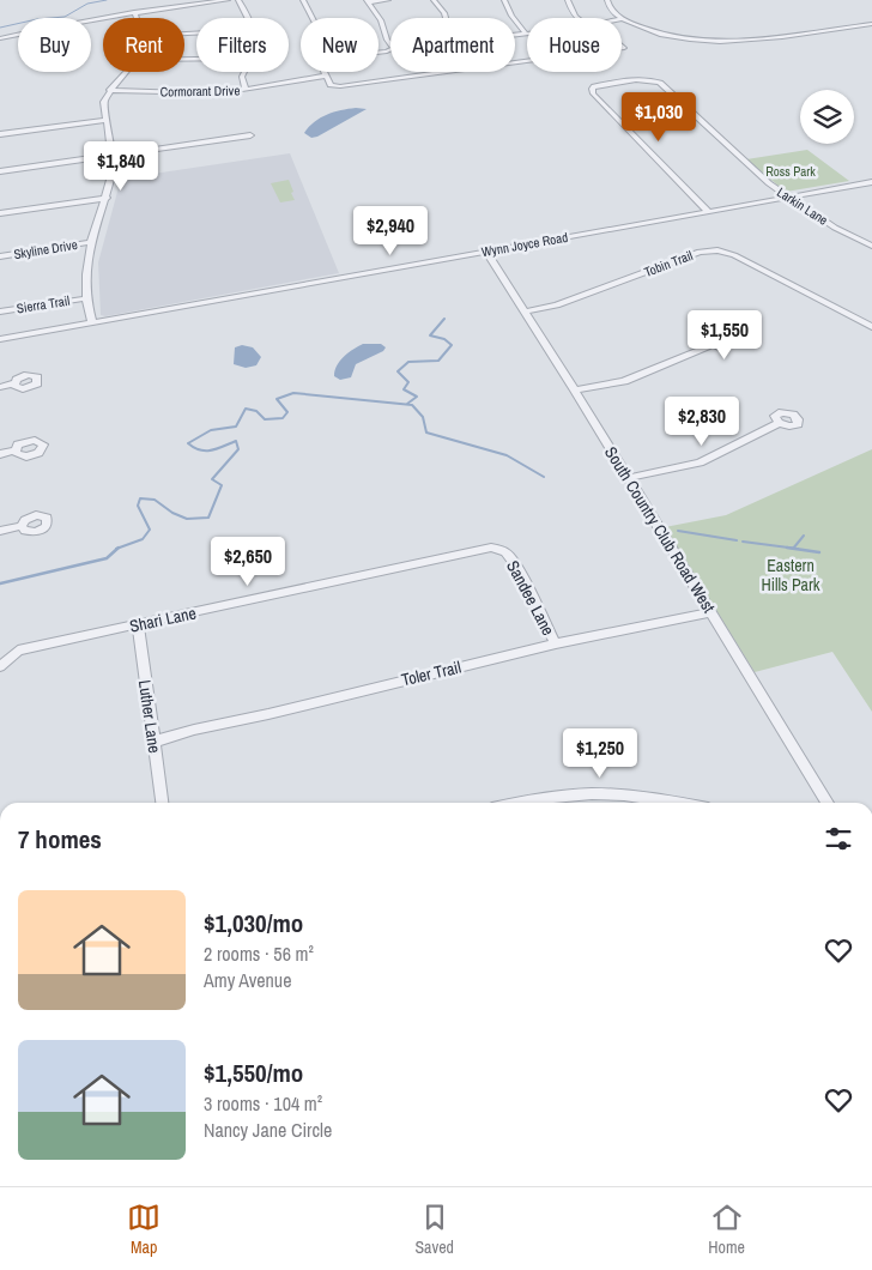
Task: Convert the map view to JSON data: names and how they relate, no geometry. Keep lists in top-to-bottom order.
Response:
{
  "streets": {
    "street": [
      "Cormorant Drive",
      "Larkin Lane",
      "Wynn Joyce Road",
      "Skyline Drive",
      "Tobin Trail",
      "Sierra Trail",
      "South Country Club Road West",
      "Sandee Lane",
      "Shari Lane",
      "Toler Trail",
      "Luther Lane"
    ]
  },
  "crossings": [
    ["Larkin Lane", "Wynn Joyce Road"],
    ["Wynn Joyce Road", "South Country Club Road West"],
    ["Tobin Trail", "South Country Club Road West"],
    ["South Country Club Road West", "Toler Trail"],
    ["Sandee Lane", "Shari Lane"],
    ["Sandee Lane", "Toler Trail"],
    ["Shari Lane", "Luther Lane"],
    ["Toler Trail", "Luther Lane"]
  ],
  "parks": ["Ross Park", "Eastern Hills Park"],
  "page": {
    "chip": [
      "Buy",
      "Rent",
      "Filters",
      "New",
      "Apartment",
      "House"
    ],
    "price": [
      "$1,030",
      "$1,840",
      "$2,940",
      "$1,550",
      "$2,830",
      "$2,650",
      "$1,250"
    ],
    "heading": "7 homes",
    "list": [
      {
        "name": "$1,030/mo",
        "note": "2 rooms · 56 m² · Amy Avenue"
      },
      {
        "name": "$1,550/mo",
        "note": "3 rooms · 104 m² · Nancy Jane Circle"
      }
    ],
    "tabs": ["Map", "Saved", "Home"]
  }
}
